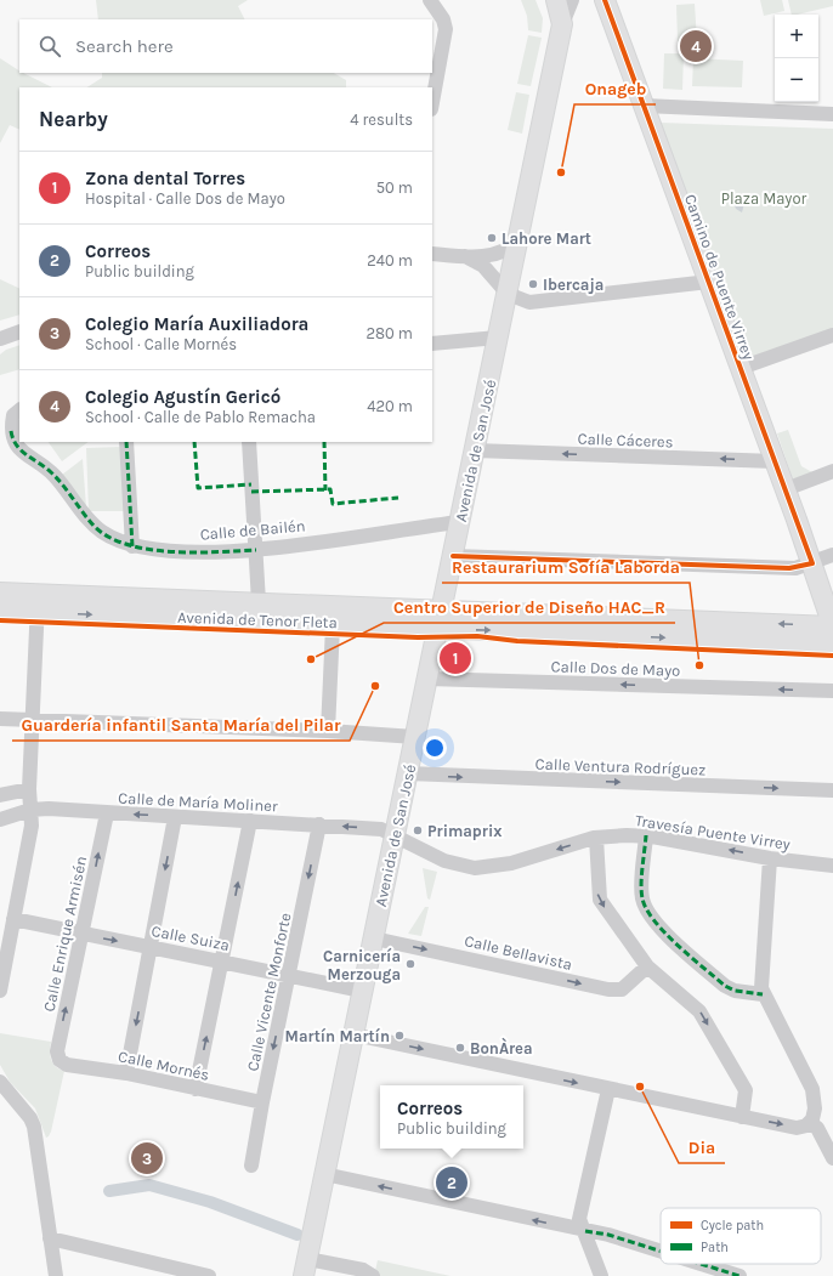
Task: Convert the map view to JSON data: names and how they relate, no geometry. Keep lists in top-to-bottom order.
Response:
{
  "streets": {
    "main road": ["Camino de Puente Virrey", "Avenida de San José", "Avenida de Tenor Fleta"],
    "street": [
      "Calle Cáceres",
      "Calle de Bailén",
      "Calle Dos de Mayo",
      "Calle Ventura Rodríguez",
      "Calle de María Moliner",
      "Travesía Puente Virrey",
      "Calle Enrique Armisén",
      "Calle Suiza",
      "Calle Bellavista",
      "Calle Vicente Monforte",
      "Calle Mornés"
    ]
  },
  "crossings": [
    ["Camino de Puente Virrey", "Calle Cáceres"],
    ["Camino de Puente Virrey", "Avenida de Tenor Fleta"],
    ["Calle Cáceres", "Avenida de San José"],
    ["Avenida de San José", "Calle de Bailén"],
    ["Avenida de San José", "Avenida de Tenor Fleta"],
    ["Avenida de San José", "Calle Dos de Mayo"],
    ["Avenida de San José", "Calle Ventura Rodríguez"],
    ["Avenida de San José", "Calle de María Moliner"],
    ["Avenida de San José", "Travesía Puente Virrey"],
    ["Avenida de San José", "Calle Suiza"],
    ["Avenida de San José", "Calle Bellavista"],
    ["Calle de María Moliner", "Travesía Puente Virrey"],
    ["Calle de María Moliner", "Calle Enrique Armisén"],
    ["Calle de María Moliner", "Calle Vicente Monforte"],
    ["Calle Enrique Armisén", "Calle Suiza"],
    ["Calle Enrique Armisén", "Calle Mornés"],
    ["Calle Suiza", "Calle Vicente Monforte"],
    ["Calle Vicente Monforte", "Calle Mornés"]
  ],
  "one_way": ["Calle Ventura Rodríguez", "Travesía Puente Virrey"],
  "parks": ["Plaza Mayor"],
  "places": [
    "Onageb",
    "Lahore Mart",
    "Ibercaja",
    "Centro Superior de Diseño HAC_R",
    "Restaurarium Sofía Laborda",
    "Guardería infantil Santa María del Pilar",
    "Primaprix",
    "Carnicería Merzouga",
    "Martín Martín",
    "BonÀrea",
    "Dia"
  ],
  "legend": ["Cycle path", "Path"],
  "page": {
    "map_buttons": ["+", "−"],
    "search": "Search here",
    "pins": [
      "4",
      "1",
      "3",
      "2"
    ],
    "heading": ["Nearby", "4 results"],
    "list": [
      {
        "mark": "1",
        "name": "Zona dental Torres",
        "note": "Hospital · Calle Dos de Mayo",
        "value": "50 m"
      },
      {
        "mark": "2",
        "name": "Correos",
        "note": "Public building",
        "value": "240 m"
      },
      {
        "mark": "3",
        "name": "Colegio María Auxiliadora",
        "note": "School · Calle Mornés",
        "value": "280 m"
      },
      {
        "mark": "4",
        "name": "Colegio Agustín Gericó",
        "note": "School · Calle de Pablo Remacha",
        "value": "420 m"
      }
    ],
    "popup": ["Correos", "Public building"]
  }
}
